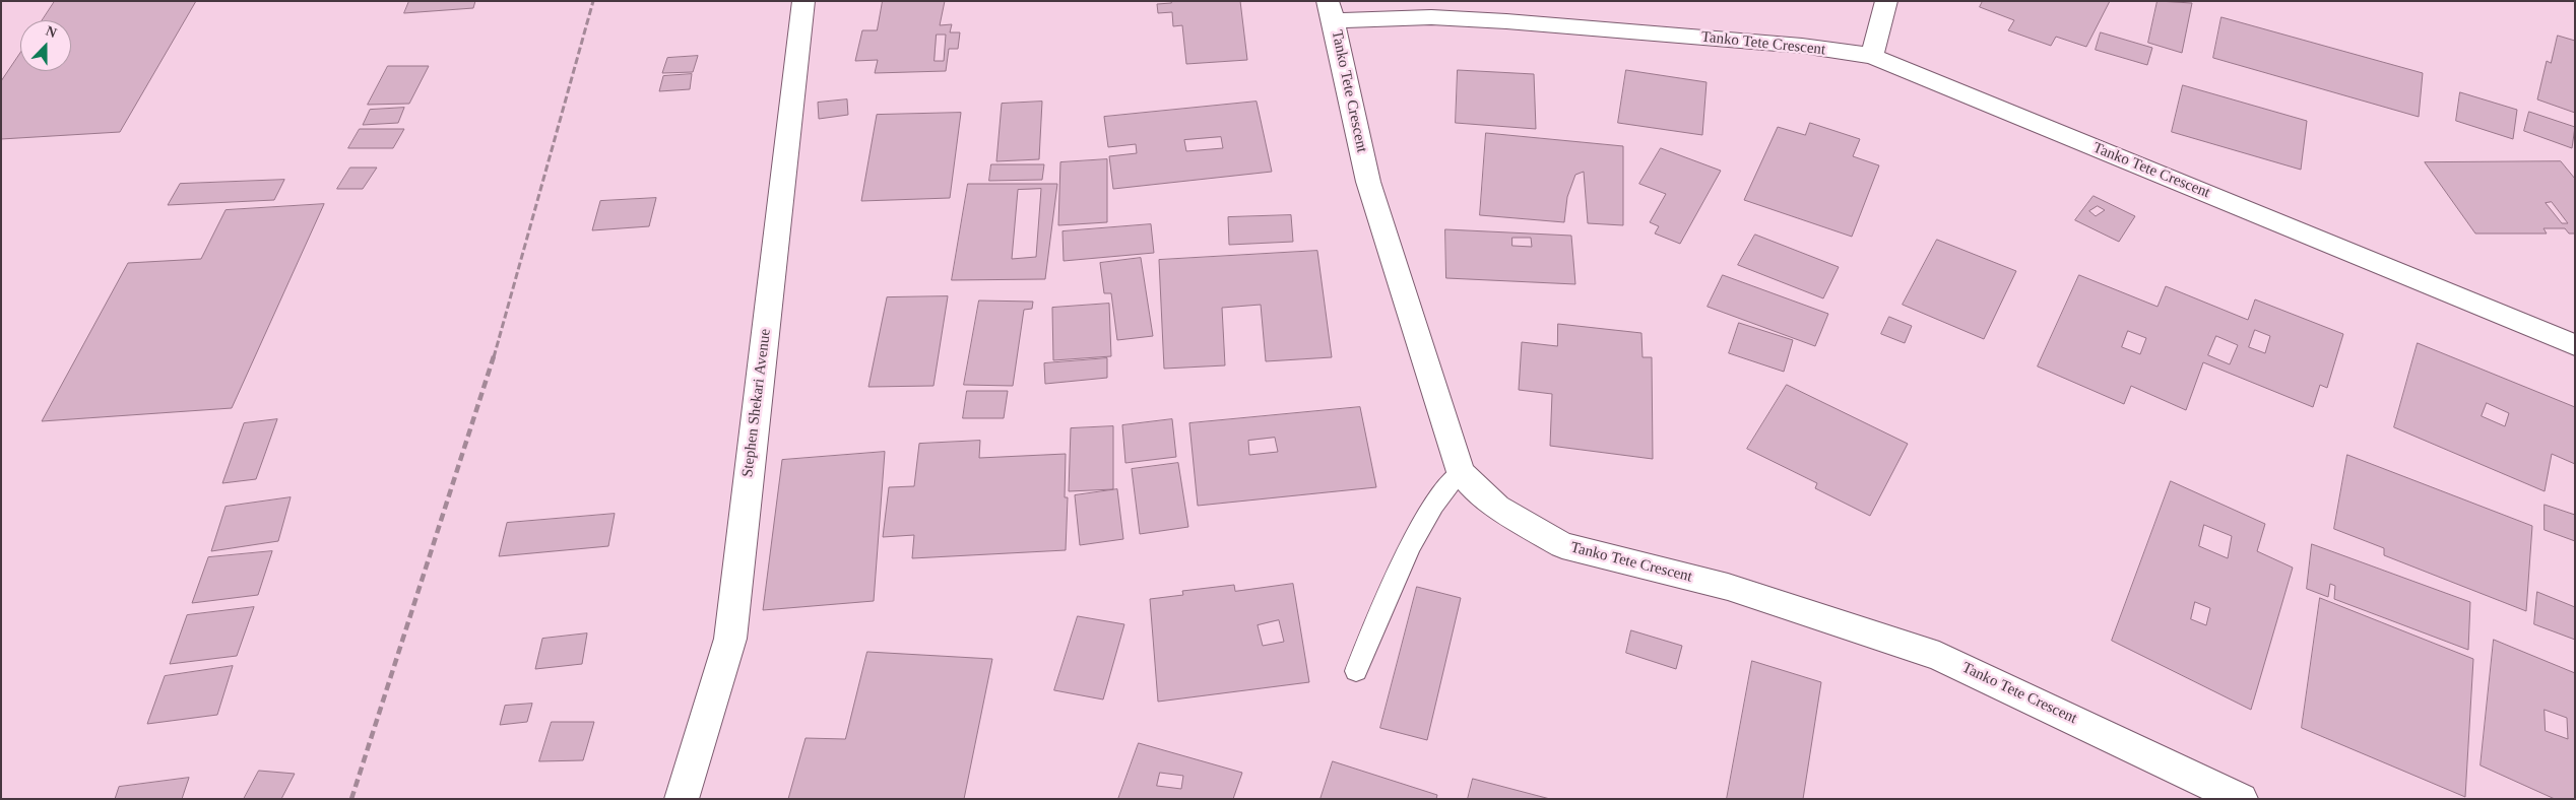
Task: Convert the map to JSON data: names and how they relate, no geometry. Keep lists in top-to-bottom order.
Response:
{
  "streets": {
    "street": ["Tanko Tete Crescent", "Stephen Shekari Avenue"]
  },
  "north": "top"
}
